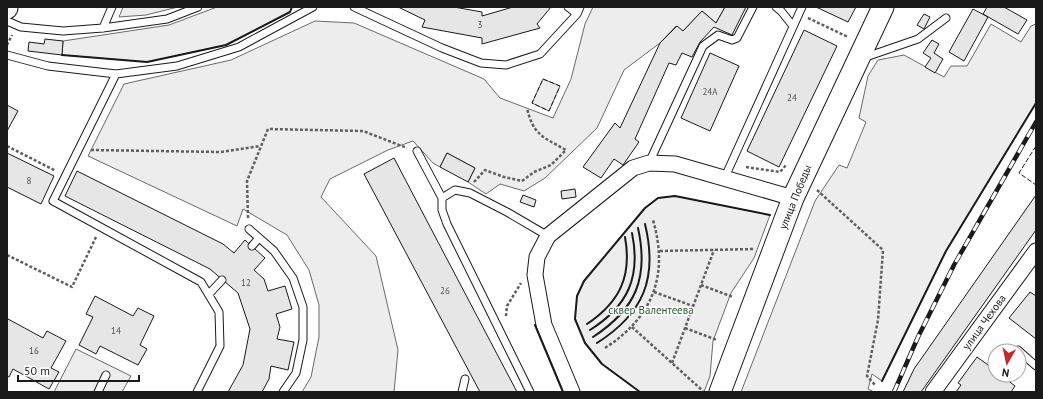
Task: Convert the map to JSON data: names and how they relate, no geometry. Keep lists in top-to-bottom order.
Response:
{
  "streets": {
    "main road": ["улица Победы"],
    "street": ["улица Чехова"]
  },
  "parks": ["сквер Валентеева"],
  "house_numbers": [
    "3",
    "24А",
    "24",
    "8",
    "12",
    "26",
    "14",
    "16"
  ],
  "scale_bar": "50 m",
  "north": "bottom"
}
